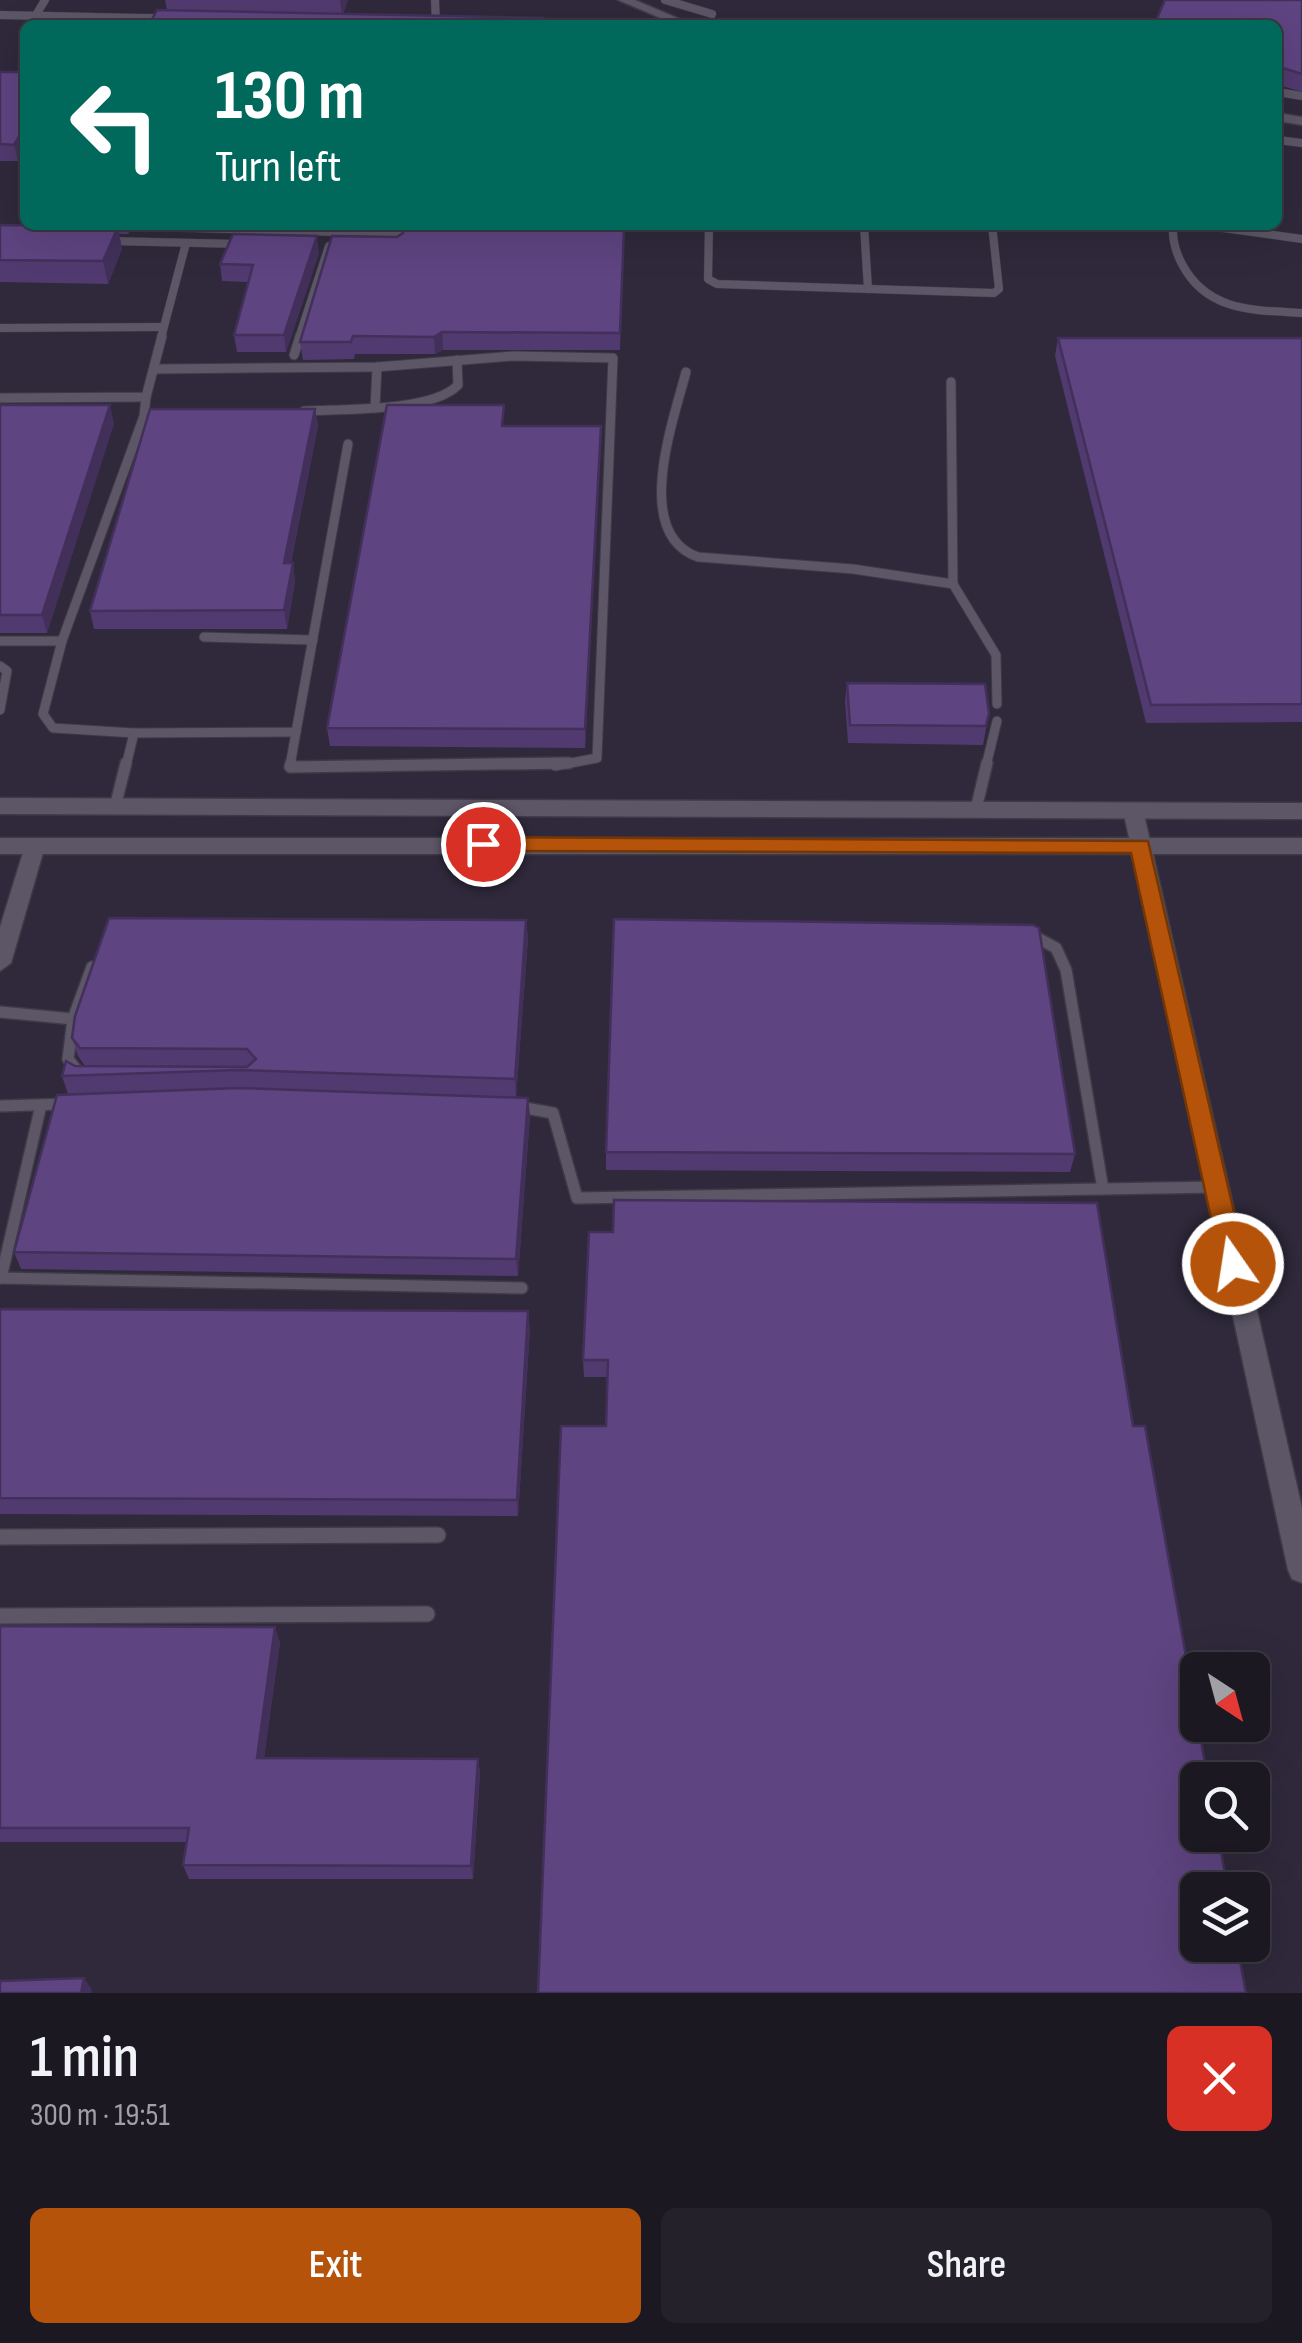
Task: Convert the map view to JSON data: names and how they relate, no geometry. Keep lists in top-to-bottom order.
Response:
{
  "north": "bottom right",
  "page": {
    "turn": ["130 m", "Turn left"],
    "heading": ["1 min", "300 m · 19:51"],
    "buttons": ["Exit", "Share"]
  }
}
